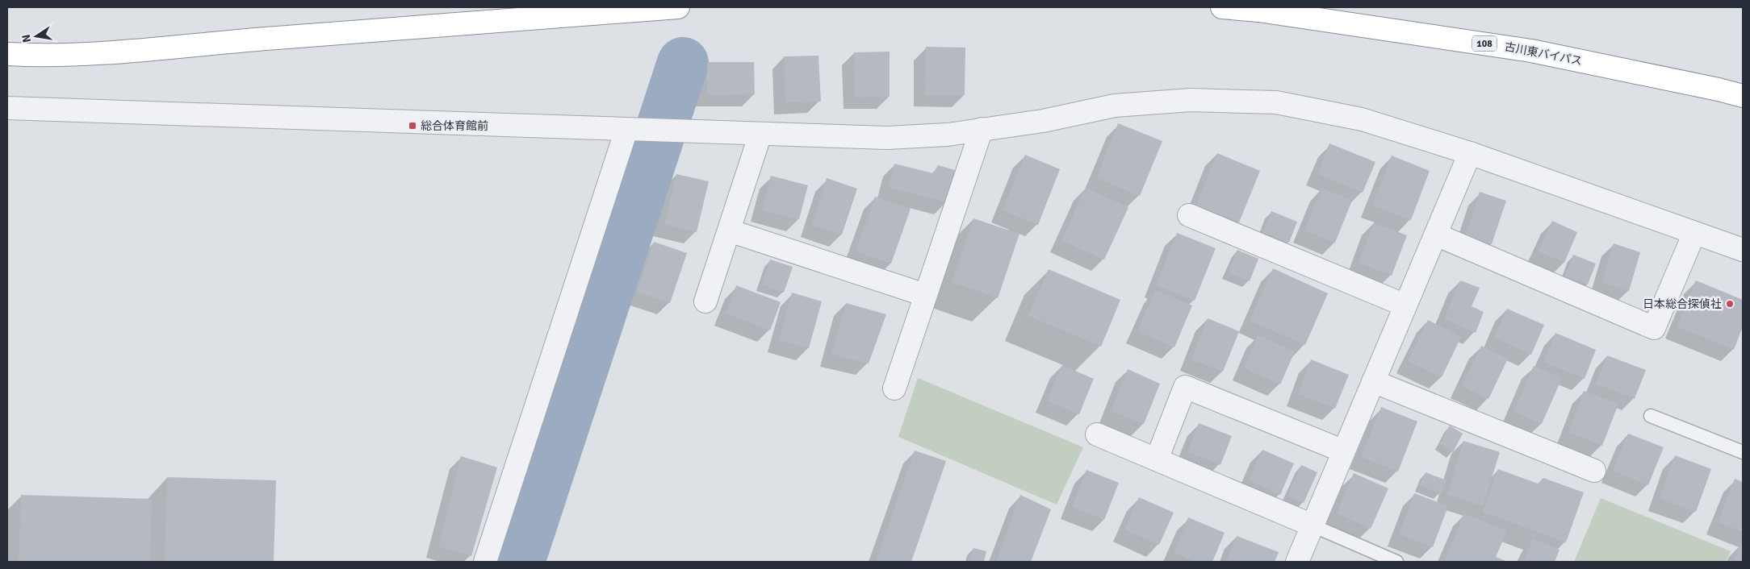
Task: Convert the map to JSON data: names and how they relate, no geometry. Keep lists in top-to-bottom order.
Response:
{
  "streets": {
    "highway": ["108", "古川東バイパス"]
  },
  "places": {
    "transit": ["総合体育館前"],
    "other": ["日本総合探偵社"]
  },
  "north": "left"
}
